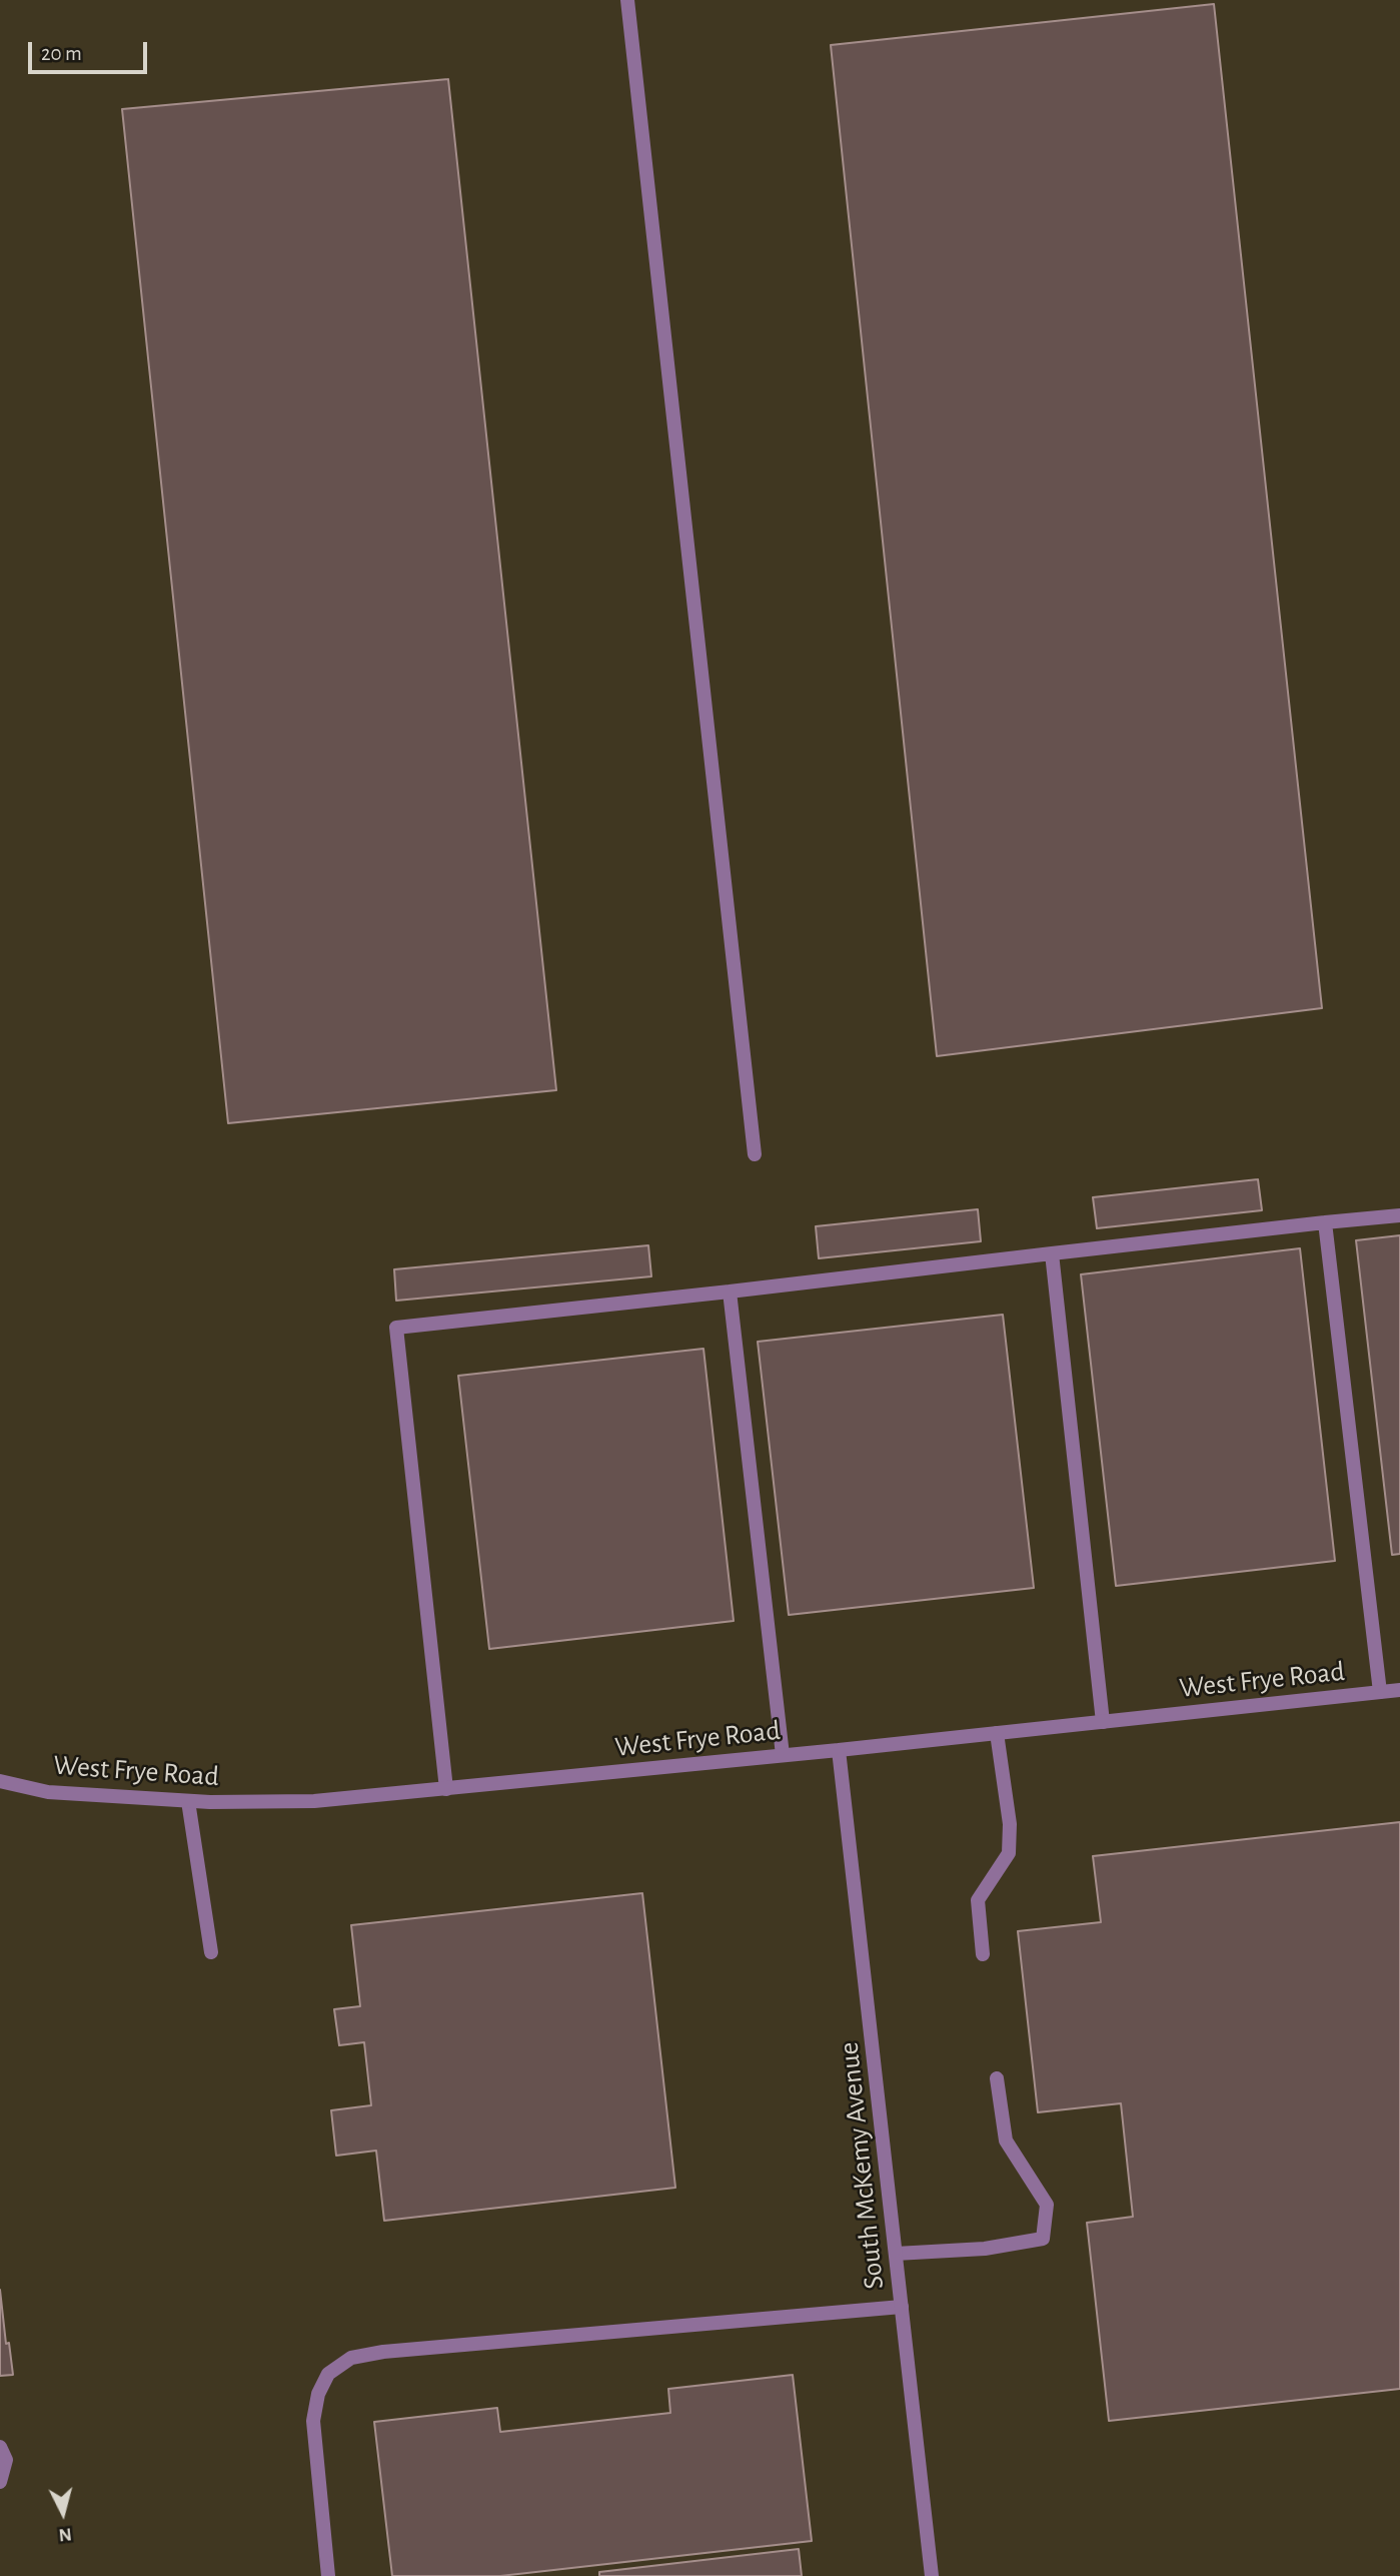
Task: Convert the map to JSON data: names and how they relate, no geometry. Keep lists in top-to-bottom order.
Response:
{
  "streets": {
    "street": ["West Frye Road", "South McKemy Avenue"]
  },
  "crossings": [
    ["West Frye Road", "South McKemy Avenue"]
  ],
  "scale_bar": "20 m",
  "north": "bottom"
}
